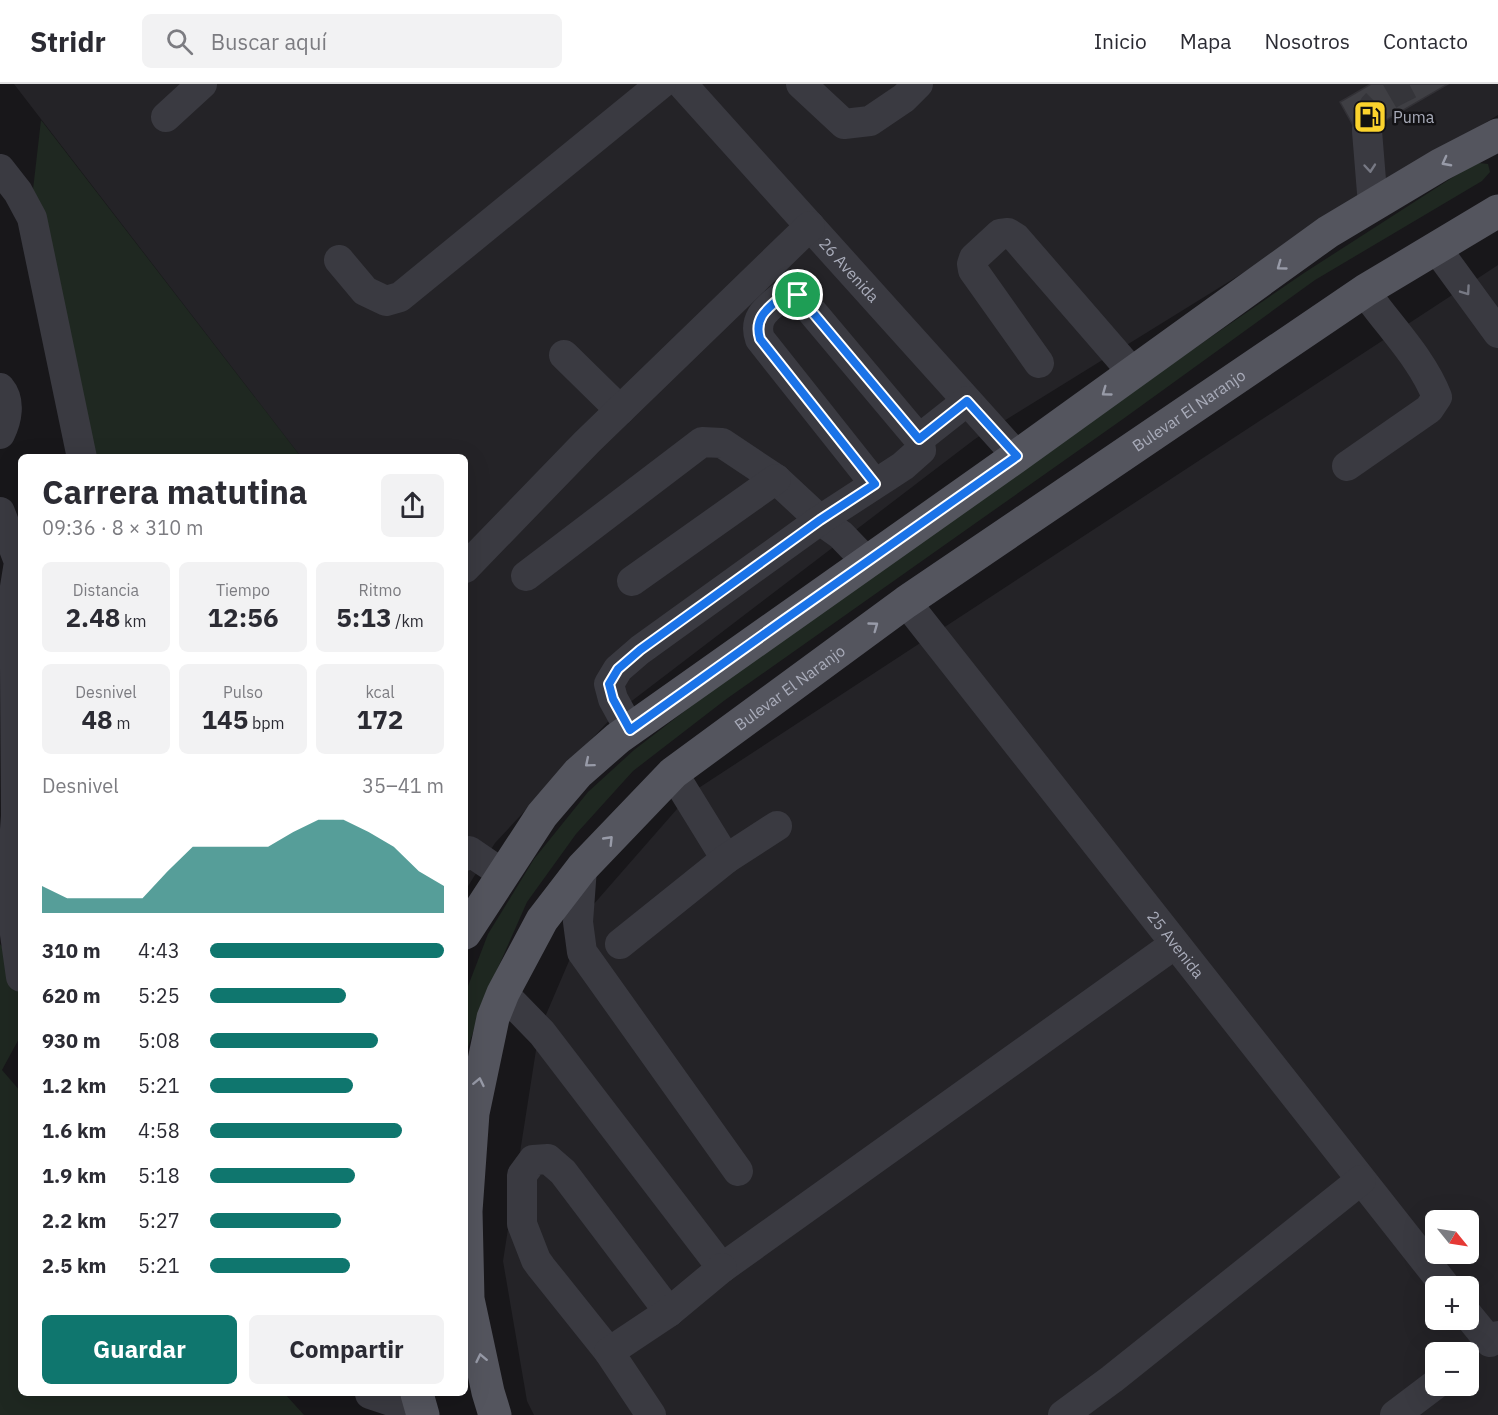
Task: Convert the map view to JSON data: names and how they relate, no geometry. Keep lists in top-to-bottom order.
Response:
{
  "streets": {
    "main road": ["Bulevar El Naranjo"],
    "street": ["26 Avenida", "25 Avenida"]
  },
  "crossings": [
    ["Bulevar El Naranjo", "25 Avenida"]
  ],
  "places": {
    "fuel station": ["Puma"]
  },
  "north": "bottom right",
  "page": {
    "header": "Stridr",
    "search": "Buscar aquí",
    "nav": [
      "Inicio",
      "Mapa",
      "Nosotros",
      "Contacto"
    ],
    "heading": ["Carrera matutina", "09:36 · 8 × 310 m"],
    "stats": [
      ["Distancia", "2.48 km"],
      ["Tiempo", "12:56"],
      ["Ritmo", "5:13 /km"],
      ["Desnivel", "48 m"],
      ["Pulso", "145 bpm"],
      ["kcal", "172"]
    ],
    "chart": ["Desnivel", "35–41 m"],
    "list": [
      {
        "name": "310 m",
        "note": "4:43"
      },
      {
        "name": "620 m",
        "note": "5:25"
      },
      {
        "name": "930 m",
        "note": "5:08"
      },
      {
        "name": "1.2 km",
        "note": "5:21"
      },
      {
        "name": "1.6 km",
        "note": "4:58"
      },
      {
        "name": "1.9 km",
        "note": "5:18"
      },
      {
        "name": "2.2 km",
        "note": "5:27"
      },
      {
        "name": "2.5 km",
        "note": "5:21"
      }
    ],
    "map_buttons": ["+", "−"],
    "buttons": ["Guardar", "Compartir"]
  }
}
